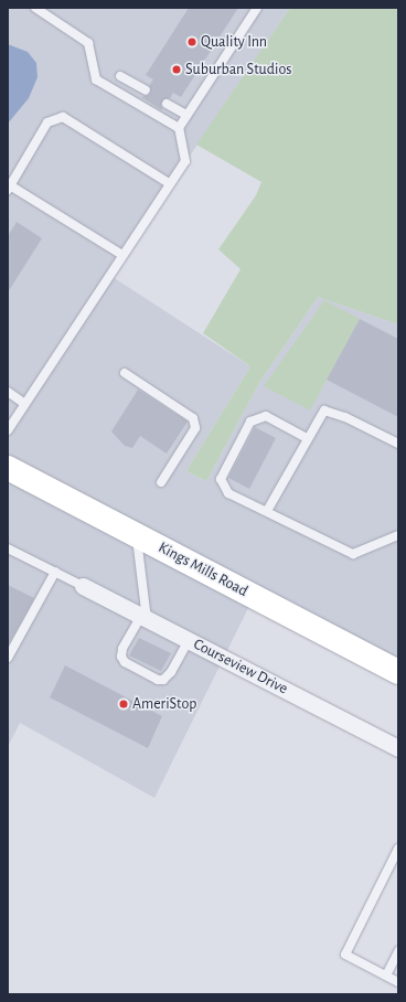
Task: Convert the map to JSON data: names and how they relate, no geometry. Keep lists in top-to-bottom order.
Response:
{
  "streets": {
    "main road": ["Kings Mills Road"],
    "street": ["Courseview Drive"]
  },
  "places": ["Quality Inn", "Suburban Studios", "AmeriStop"]
}
